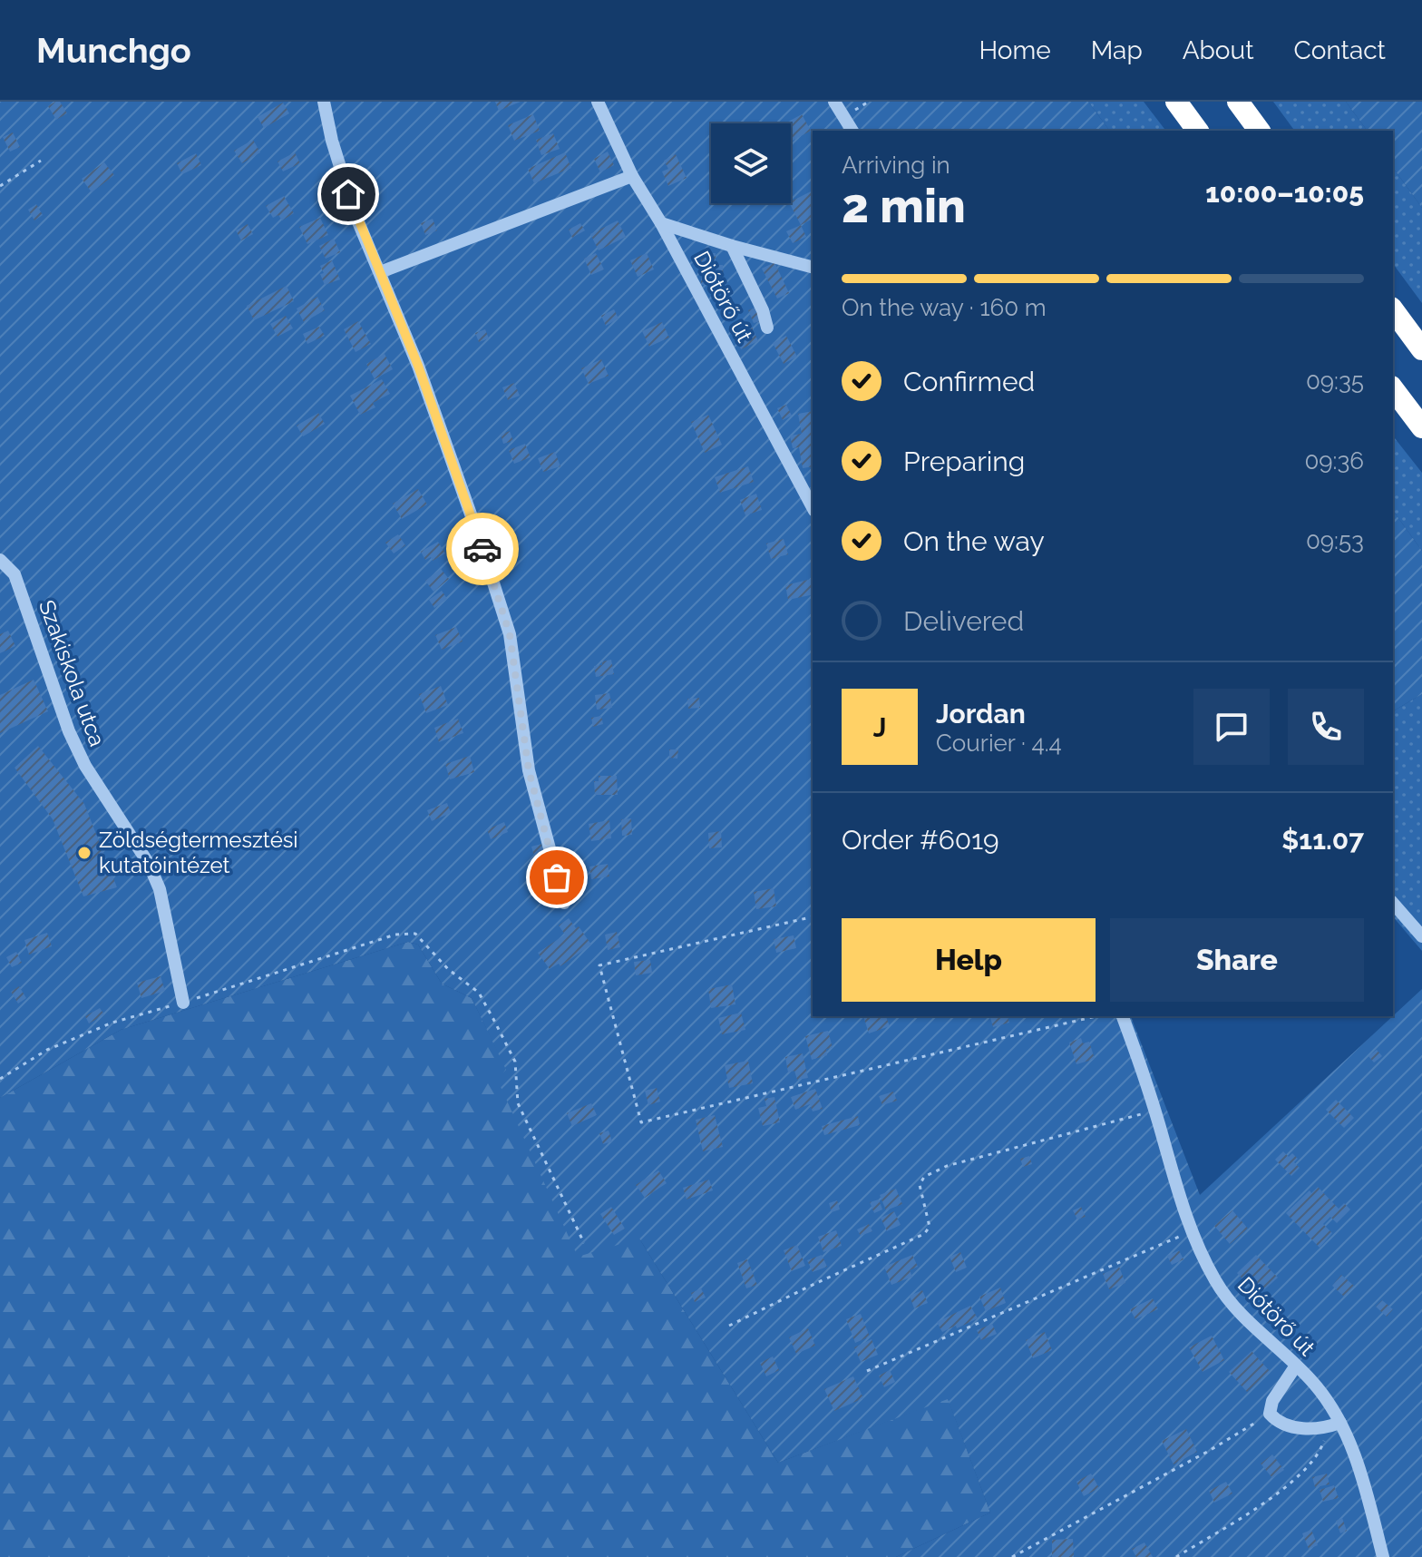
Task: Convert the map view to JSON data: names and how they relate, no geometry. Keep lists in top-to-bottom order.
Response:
{
  "streets": {
    "street": ["Diótörő út", "Szakiskola utca"]
  },
  "places": ["Zöldségtermesztési kutatóintézet"],
  "page": {
    "header": "Munchgo",
    "nav": [
      "Home",
      "Map",
      "About",
      "Contact"
    ],
    "heading": ["2 min", "Arriving in", "10:00–10:05"],
    "panel": [
      "Jordan",
      "Courier · 4.4",
      "Order #6019",
      "$11.07"
    ],
    "bar": "On the way · 160 m",
    "list": [
      ["Confirmed", "09:35"],
      ["Preparing", "09:36"],
      ["On the way", "09:53"],
      "Delivered"
    ],
    "round": "J",
    "buttons": ["Help", "Share"]
  }
}
